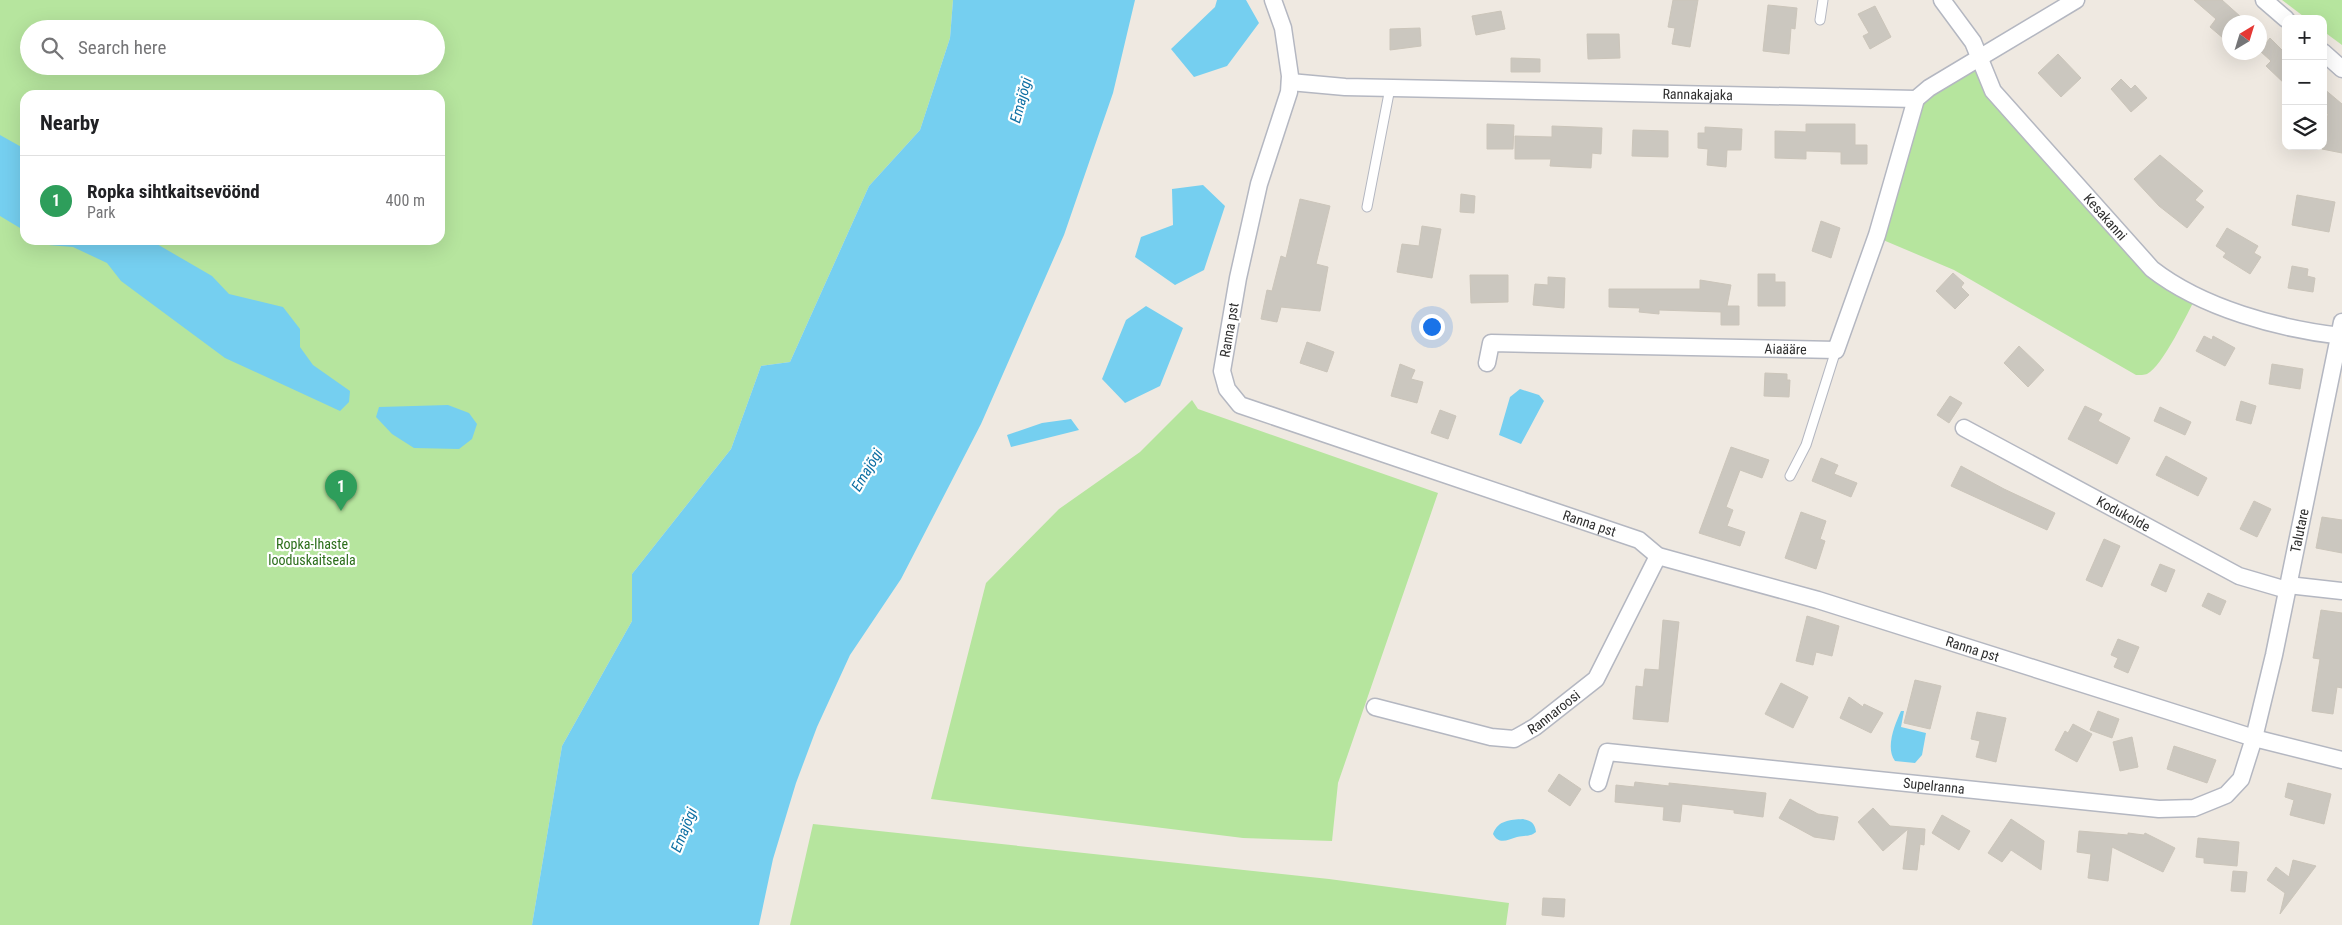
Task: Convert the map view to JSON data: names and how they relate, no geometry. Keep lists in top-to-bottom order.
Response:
{
  "streets": {
    "street": [
      "Rannakajaka",
      "Kesakanni",
      "Ranna pst",
      "Aiaääre",
      "Kodukolde",
      "Talutare",
      "Rannaroosi",
      "Supelranna"
    ]
  },
  "crossings": [
    ["Rannakajaka", "Ranna pst"],
    ["Kesakanni", "Talutare"],
    ["Ranna pst", "Talutare"],
    ["Ranna pst", "Rannaroosi"],
    ["Ranna pst", "Supelranna"],
    ["Kodukolde", "Talutare"],
    ["Talutare", "Supelranna"]
  ],
  "water": ["Emajõgi"],
  "parks": ["Ropka-Ihaste looduskaitseala"],
  "north": "top right",
  "page": {
    "map_buttons": ["+", "−"],
    "search": "Search here",
    "heading": "Nearby",
    "list": [
      {
        "mark": "1",
        "name": "Ropka sihtkaitsevöönd",
        "note": "Park",
        "value": "400 m"
      }
    ],
    "pins": "1"
  }
}
